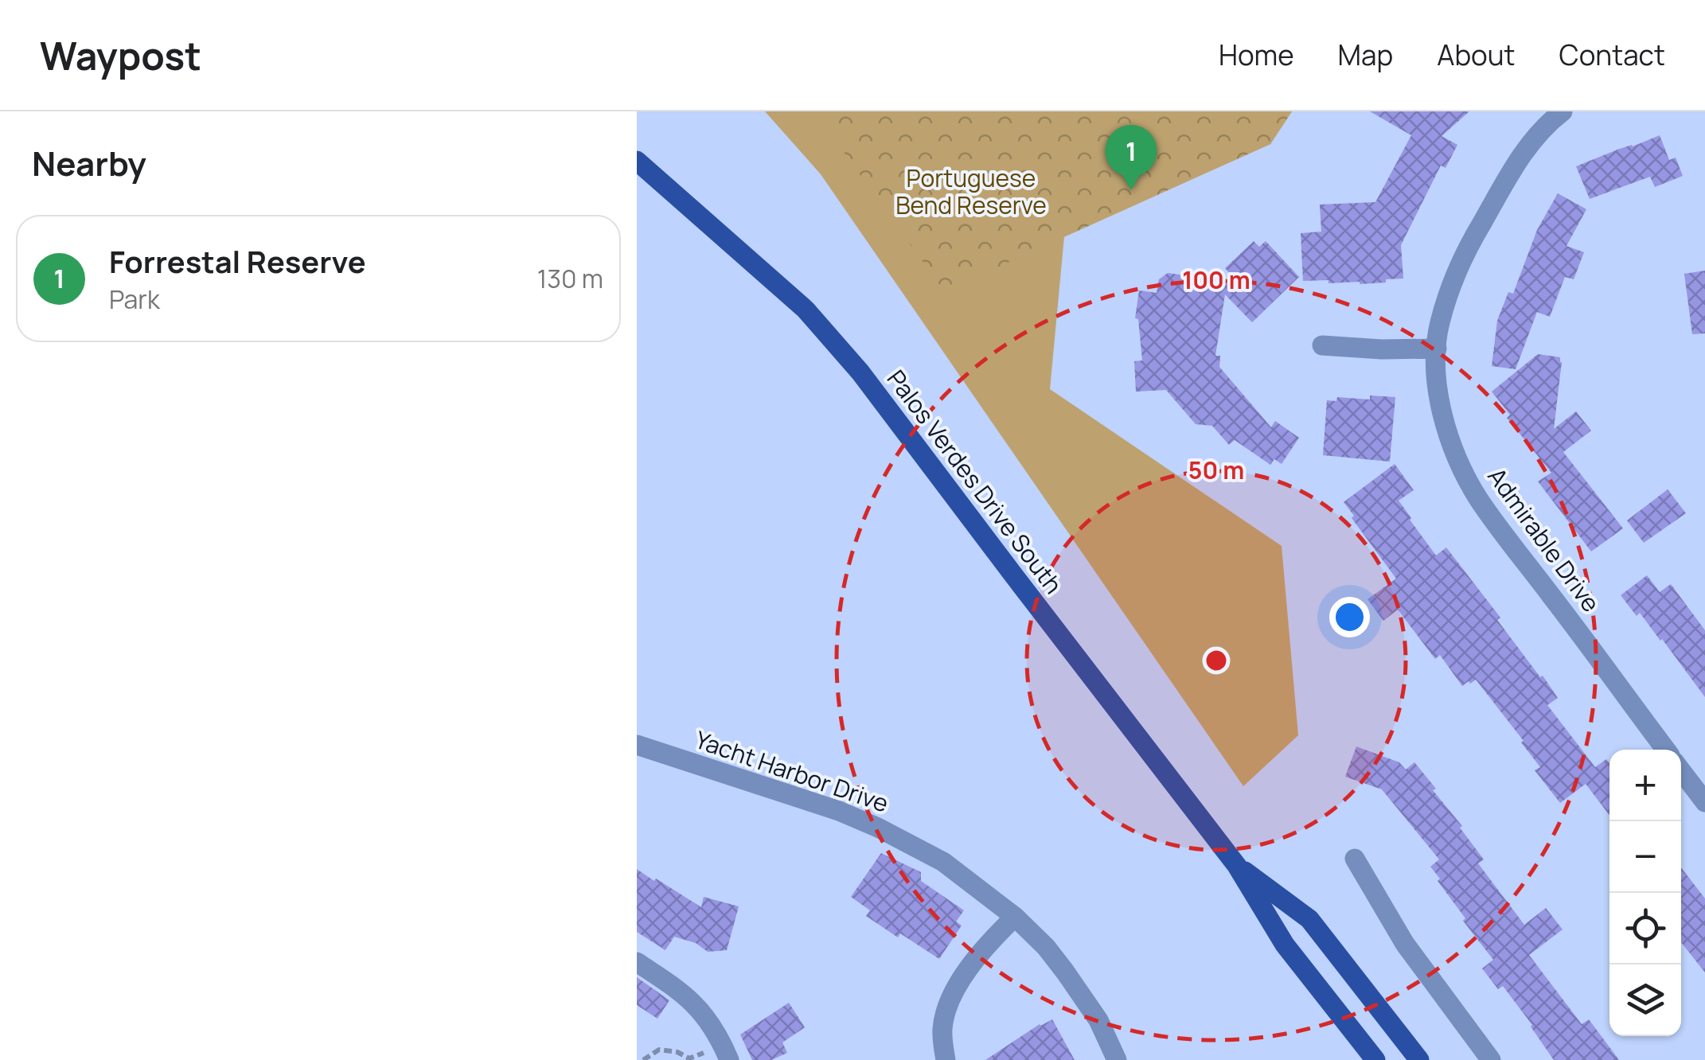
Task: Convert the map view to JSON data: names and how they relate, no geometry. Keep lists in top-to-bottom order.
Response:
{
  "streets": {
    "main road": ["Palos Verdes Drive South"],
    "street": ["Admirable Drive", "Yacht Harbor Drive"]
  },
  "parks": ["Portuguese Bend Reserve"],
  "page": {
    "header": "Waypost",
    "nav": [
      "Home",
      "Map",
      "About",
      "Contact"
    ],
    "heading": "Nearby",
    "pins": "1",
    "list": [
      {
        "mark": "1",
        "name": "Forrestal Reserve",
        "note": "Park",
        "value": "130 m"
      }
    ],
    "map_buttons": ["+", "−"]
  },
  "rings": ["100 m", "50 m"]
}
